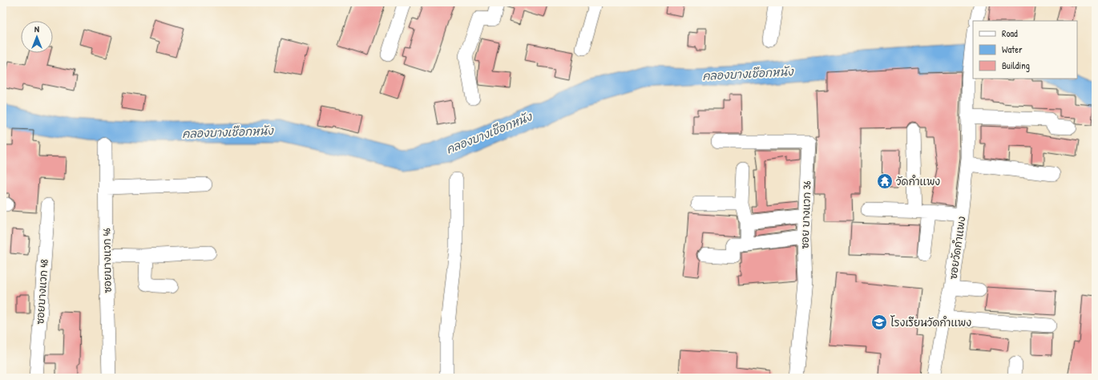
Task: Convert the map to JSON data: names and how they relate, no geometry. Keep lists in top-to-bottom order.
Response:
{
  "streets": {
    "street": [
      "ซอย บางแวก 36",
      "ซอยวัดกำแพง",
      "ซอยบางแวก 46",
      "ซอยบางแวก 48"
    ]
  },
  "water": ["คลองบางเชือกหนัง"],
  "places": {
    "temple": ["วัดกำแพง"],
    "school or university": ["โรงเรียนวัดกำแพง"]
  },
  "legend": ["Road", "Water", "Building"],
  "north": "top"
}
